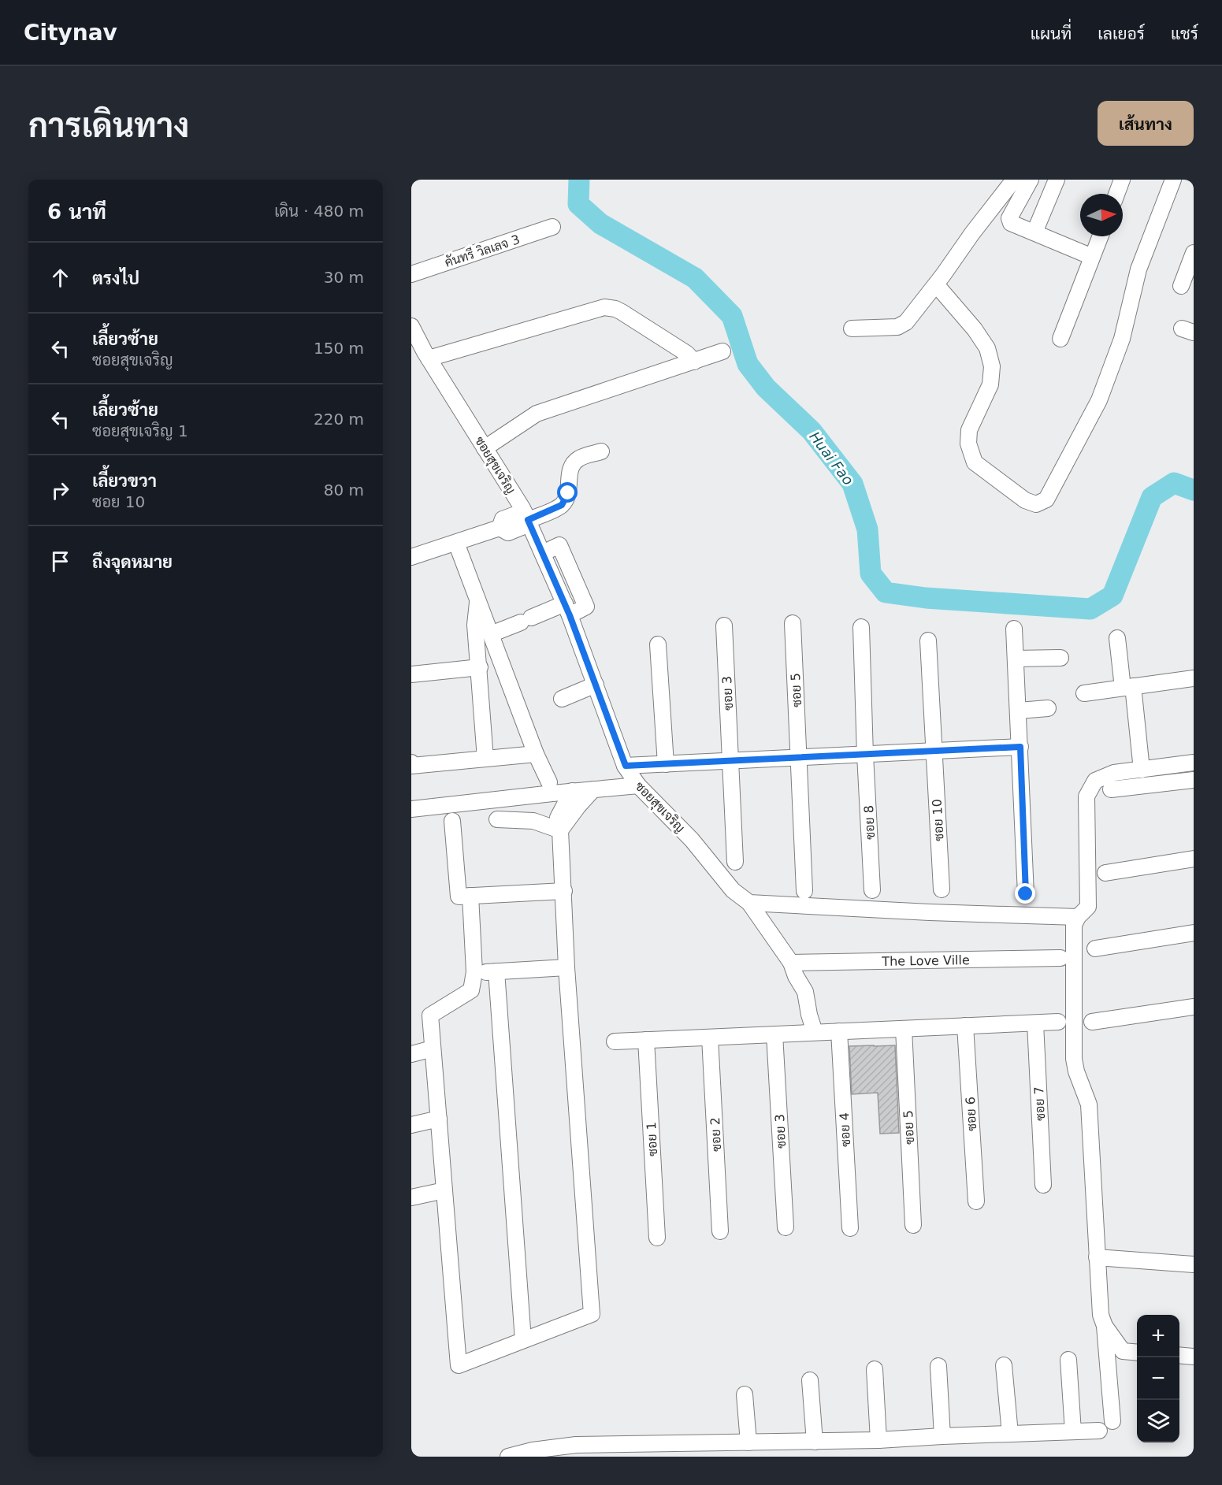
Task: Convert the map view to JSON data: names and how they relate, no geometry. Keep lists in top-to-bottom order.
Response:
{
  "streets": {
    "street": [
      "คันทรี วิลเลจ 3",
      "ซอยสุขเจริญ",
      "ซอย 5",
      "ซอย 3",
      "ซอย 10",
      "ซอย 8",
      "The Love Ville",
      "ซอย 7",
      "ซอย 6",
      "ซอย 4",
      "ซอย 2",
      "ซอย 1"
    ]
  },
  "crossings": [
    ["ซอยสุขเจริญ", "The Love Ville"]
  ],
  "water": ["Huai Fao"],
  "north": "right",
  "page": {
    "header": "Citynav",
    "nav": ["แผนที่", "เลเยอร์", "แชร์"],
    "buttons": "เส้นทาง",
    "title": "การเดินทาง",
    "heading": ["6 นาที", "เดิน · 480 m"],
    "list": [
      ["ตรงไป", "30 m"],
      ["เลี้ยวซ้าย", "ซอยสุขเจริญ", "150 m"],
      ["เลี้ยวซ้าย", "ซอยสุขเจริญ 1", "220 m"],
      ["เลี้ยวขวา", "ซอย 10", "80 m"],
      "ถึงจุดหมาย"
    ],
    "map_buttons": ["+", "−"]
  }
}
